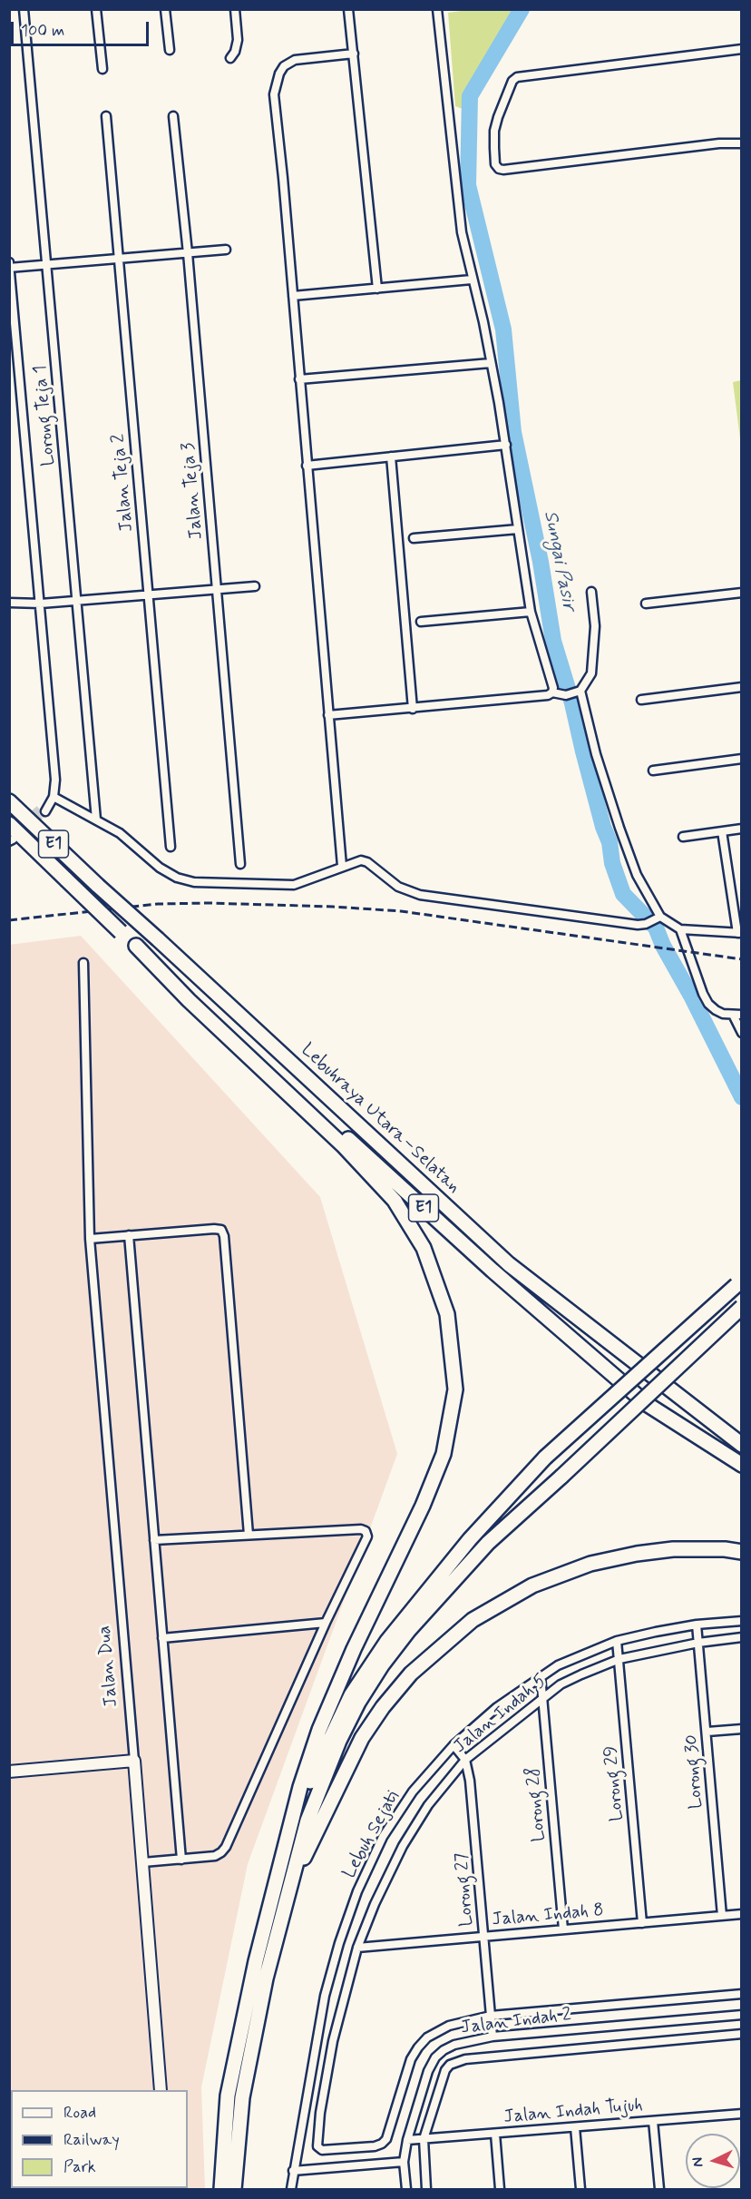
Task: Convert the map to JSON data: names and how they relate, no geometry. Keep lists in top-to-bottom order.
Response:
{
  "streets": {
    "highway": ["E1", "Lebuhraya Utara–Selatan"],
    "main road": ["Jalan Dua"],
    "street": [
      "Lorong Teja 1",
      "Jalan Teja 2",
      "Jalan Teja 3",
      "Jalan Indah 5",
      "Lorong 30",
      "Lorong 29",
      "Lorong 28",
      "Lebuh Sejati",
      "Lorong 27",
      "Jalan Indah 8",
      "Jalan Indah 2",
      "Jalan Indah Tujuh"
    ]
  },
  "crossings": [
    ["Jalan Indah 5", "Lorong 30"],
    ["Jalan Indah 5", "Lorong 29"],
    ["Jalan Indah 5", "Lorong 28"],
    ["Jalan Indah 5", "Lorong 27"],
    ["Jalan Indah 5", "Jalan Indah 8"],
    ["Lorong 30", "Lebuh Sejati"],
    ["Lorong 30", "Jalan Indah 8"],
    ["Lorong 29", "Lebuh Sejati"],
    ["Lorong 29", "Jalan Indah 8"],
    ["Lorong 28", "Lebuh Sejati"],
    ["Lorong 28", "Jalan Indah 8"],
    ["Lorong 27", "Jalan Indah 8"],
    ["Lorong 27", "Jalan Indah 2"],
    ["Jalan Indah 2", "Jalan Indah Tujuh"]
  ],
  "water": ["Sungai Pasir"],
  "legend": ["Road", "Railway", "Park"],
  "scale_bar": "100 m",
  "north": "left"
}
